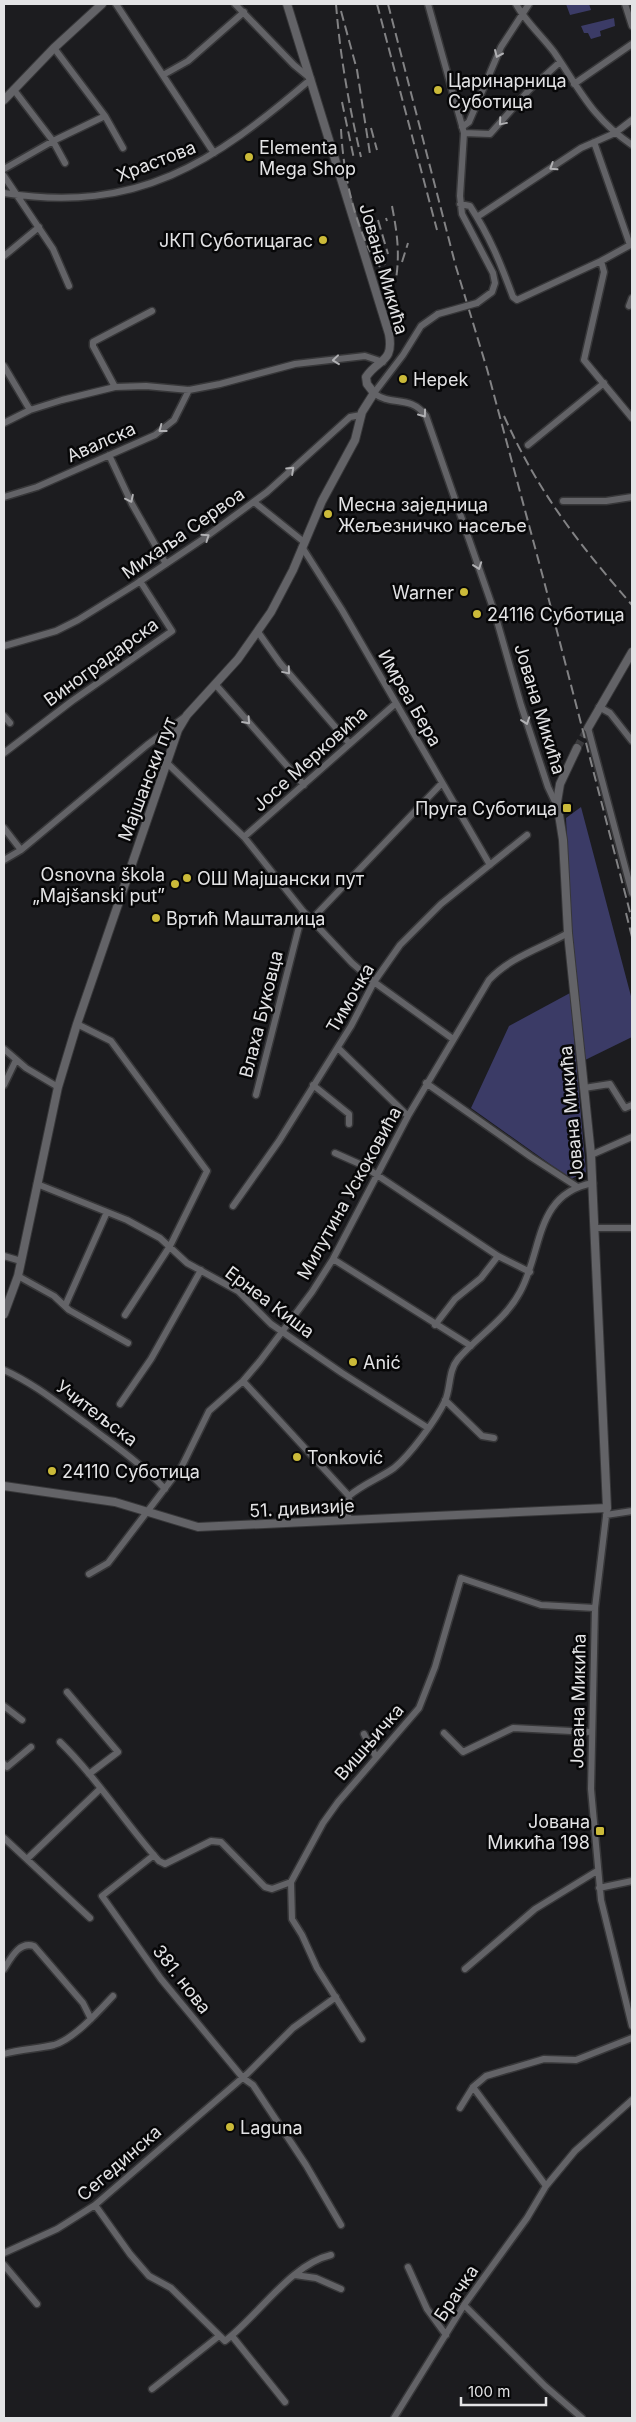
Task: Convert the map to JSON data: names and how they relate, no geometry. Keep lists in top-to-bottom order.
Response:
{
  "streets": {
    "street": [
      "Храстова",
      "Јована Микића",
      "Авалска",
      "Михаља Сервоа",
      "Виноградарска",
      "Имреа Бера",
      "Јосе Мерковића",
      "Мајшански пут",
      "Тимочка",
      "Влаха Буковца",
      "Милутина Ускоковића",
      "Ернеа Киша",
      "Учитељска",
      "51. дивизије",
      "Вишњичка",
      "381. нова",
      "Сегединска",
      "Брачка"
    ]
  },
  "crossings": [
    ["Храстова", "Јована Микића"],
    ["Јована Микића", "Мајшански пут"],
    ["Јована Микића", "Милутина Ускоковића"],
    ["Јована Микића", "51. дивизије"],
    ["Јована Микића", "Вишњичка"],
    ["Михаља Сервоа", "Виноградарска"],
    ["Михаља Сервоа", "Имреа Бера"],
    ["Михаља Сервоа", "Мајшански пут"],
    ["Имреа Бера", "Јосе Мерковића"],
    ["Имреа Бера", "Мајшански пут"],
    ["Имреа Бера", "Тимочка"],
    ["Мајшански пут", "Ернеа Киша"],
    ["Милутина Ускоковића", "Ернеа Киша"],
    ["Милутина Ускоковића", "Учитељска"],
    ["Милутина Ускоковића", "51. дивизије"],
    ["381. нова", "Сегединска"]
  ],
  "one_way": ["Авалска", "Михаља Сервоа"],
  "places": {
    "other": [
      "Царинарница Суботица",
      "Elementa Mega Shop",
      "ЈКП Суботицагас",
      "Hepek",
      "Месна заједница Жељезничко насеље",
      "Warner",
      "24116 Суботица",
      "ОШ Мајшански пут",
      "Osnovna škola „Majšanski put”",
      "Вртић Машталица",
      "Anić",
      "Tonković",
      "24110 Суботица",
      "Laguna"
    ],
    "transit": ["Пруга Суботица", "Јована Микића 198"]
  },
  "scale_bar": "100 m"
}
